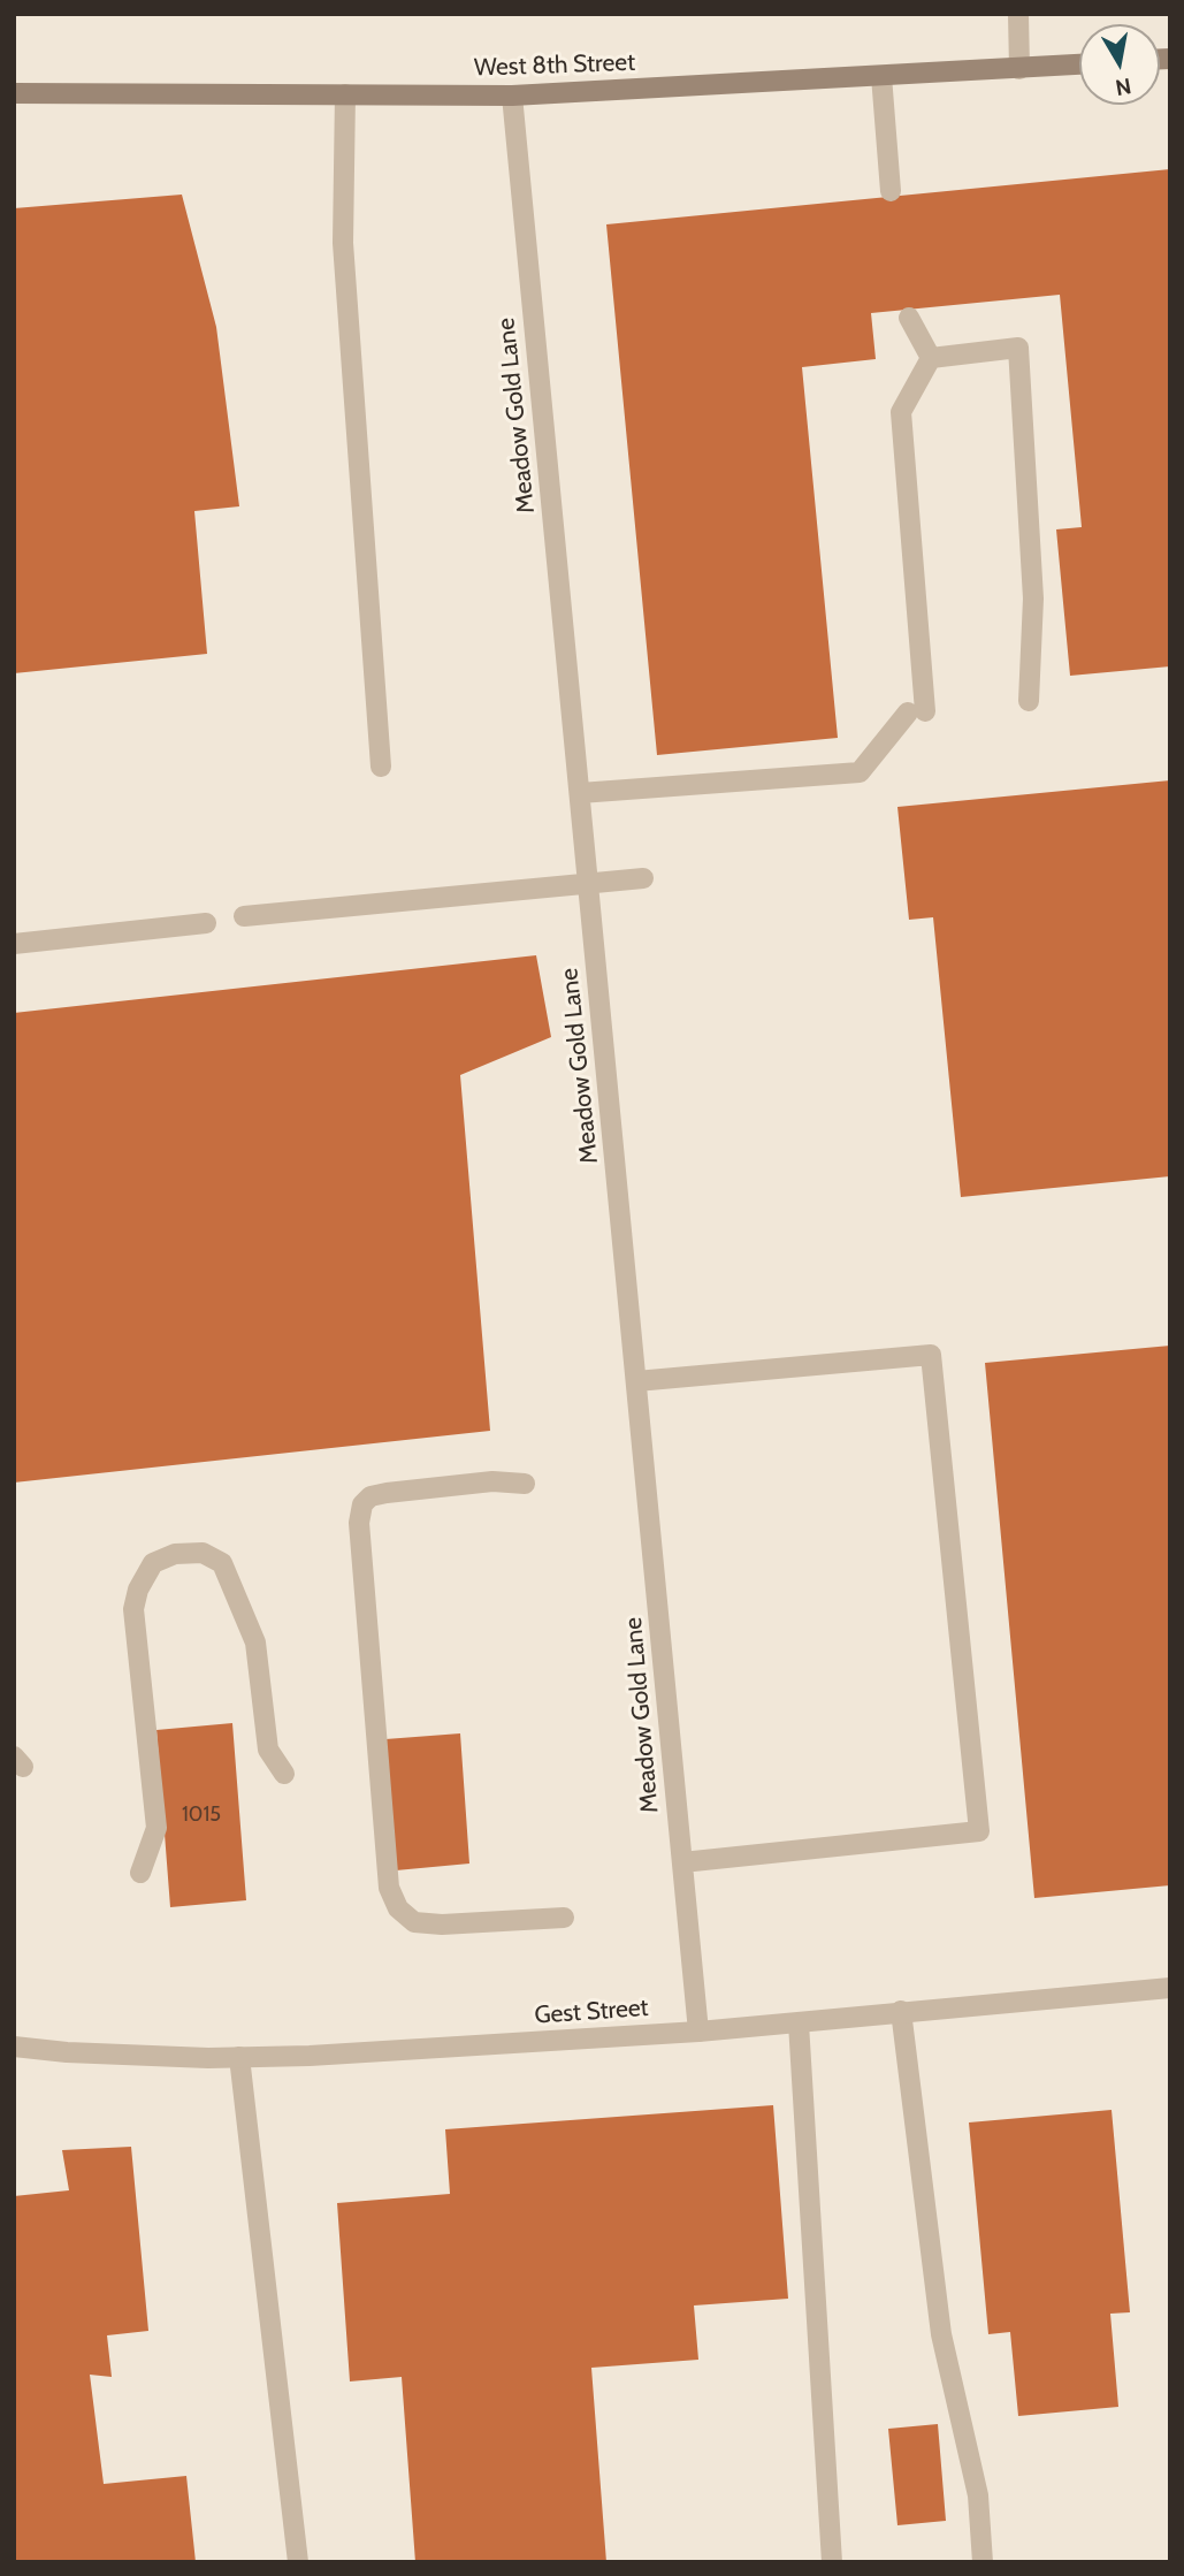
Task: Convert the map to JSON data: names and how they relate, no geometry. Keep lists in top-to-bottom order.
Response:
{
  "streets": {
    "main road": ["West 8th Street"],
    "street": ["Meadow Gold Lane", "Gest Street"]
  },
  "crossings": [
    ["West 8th Street", "Meadow Gold Lane"],
    ["Meadow Gold Lane", "Gest Street"]
  ],
  "house_numbers": ["1015"],
  "north": "bottom"
}
